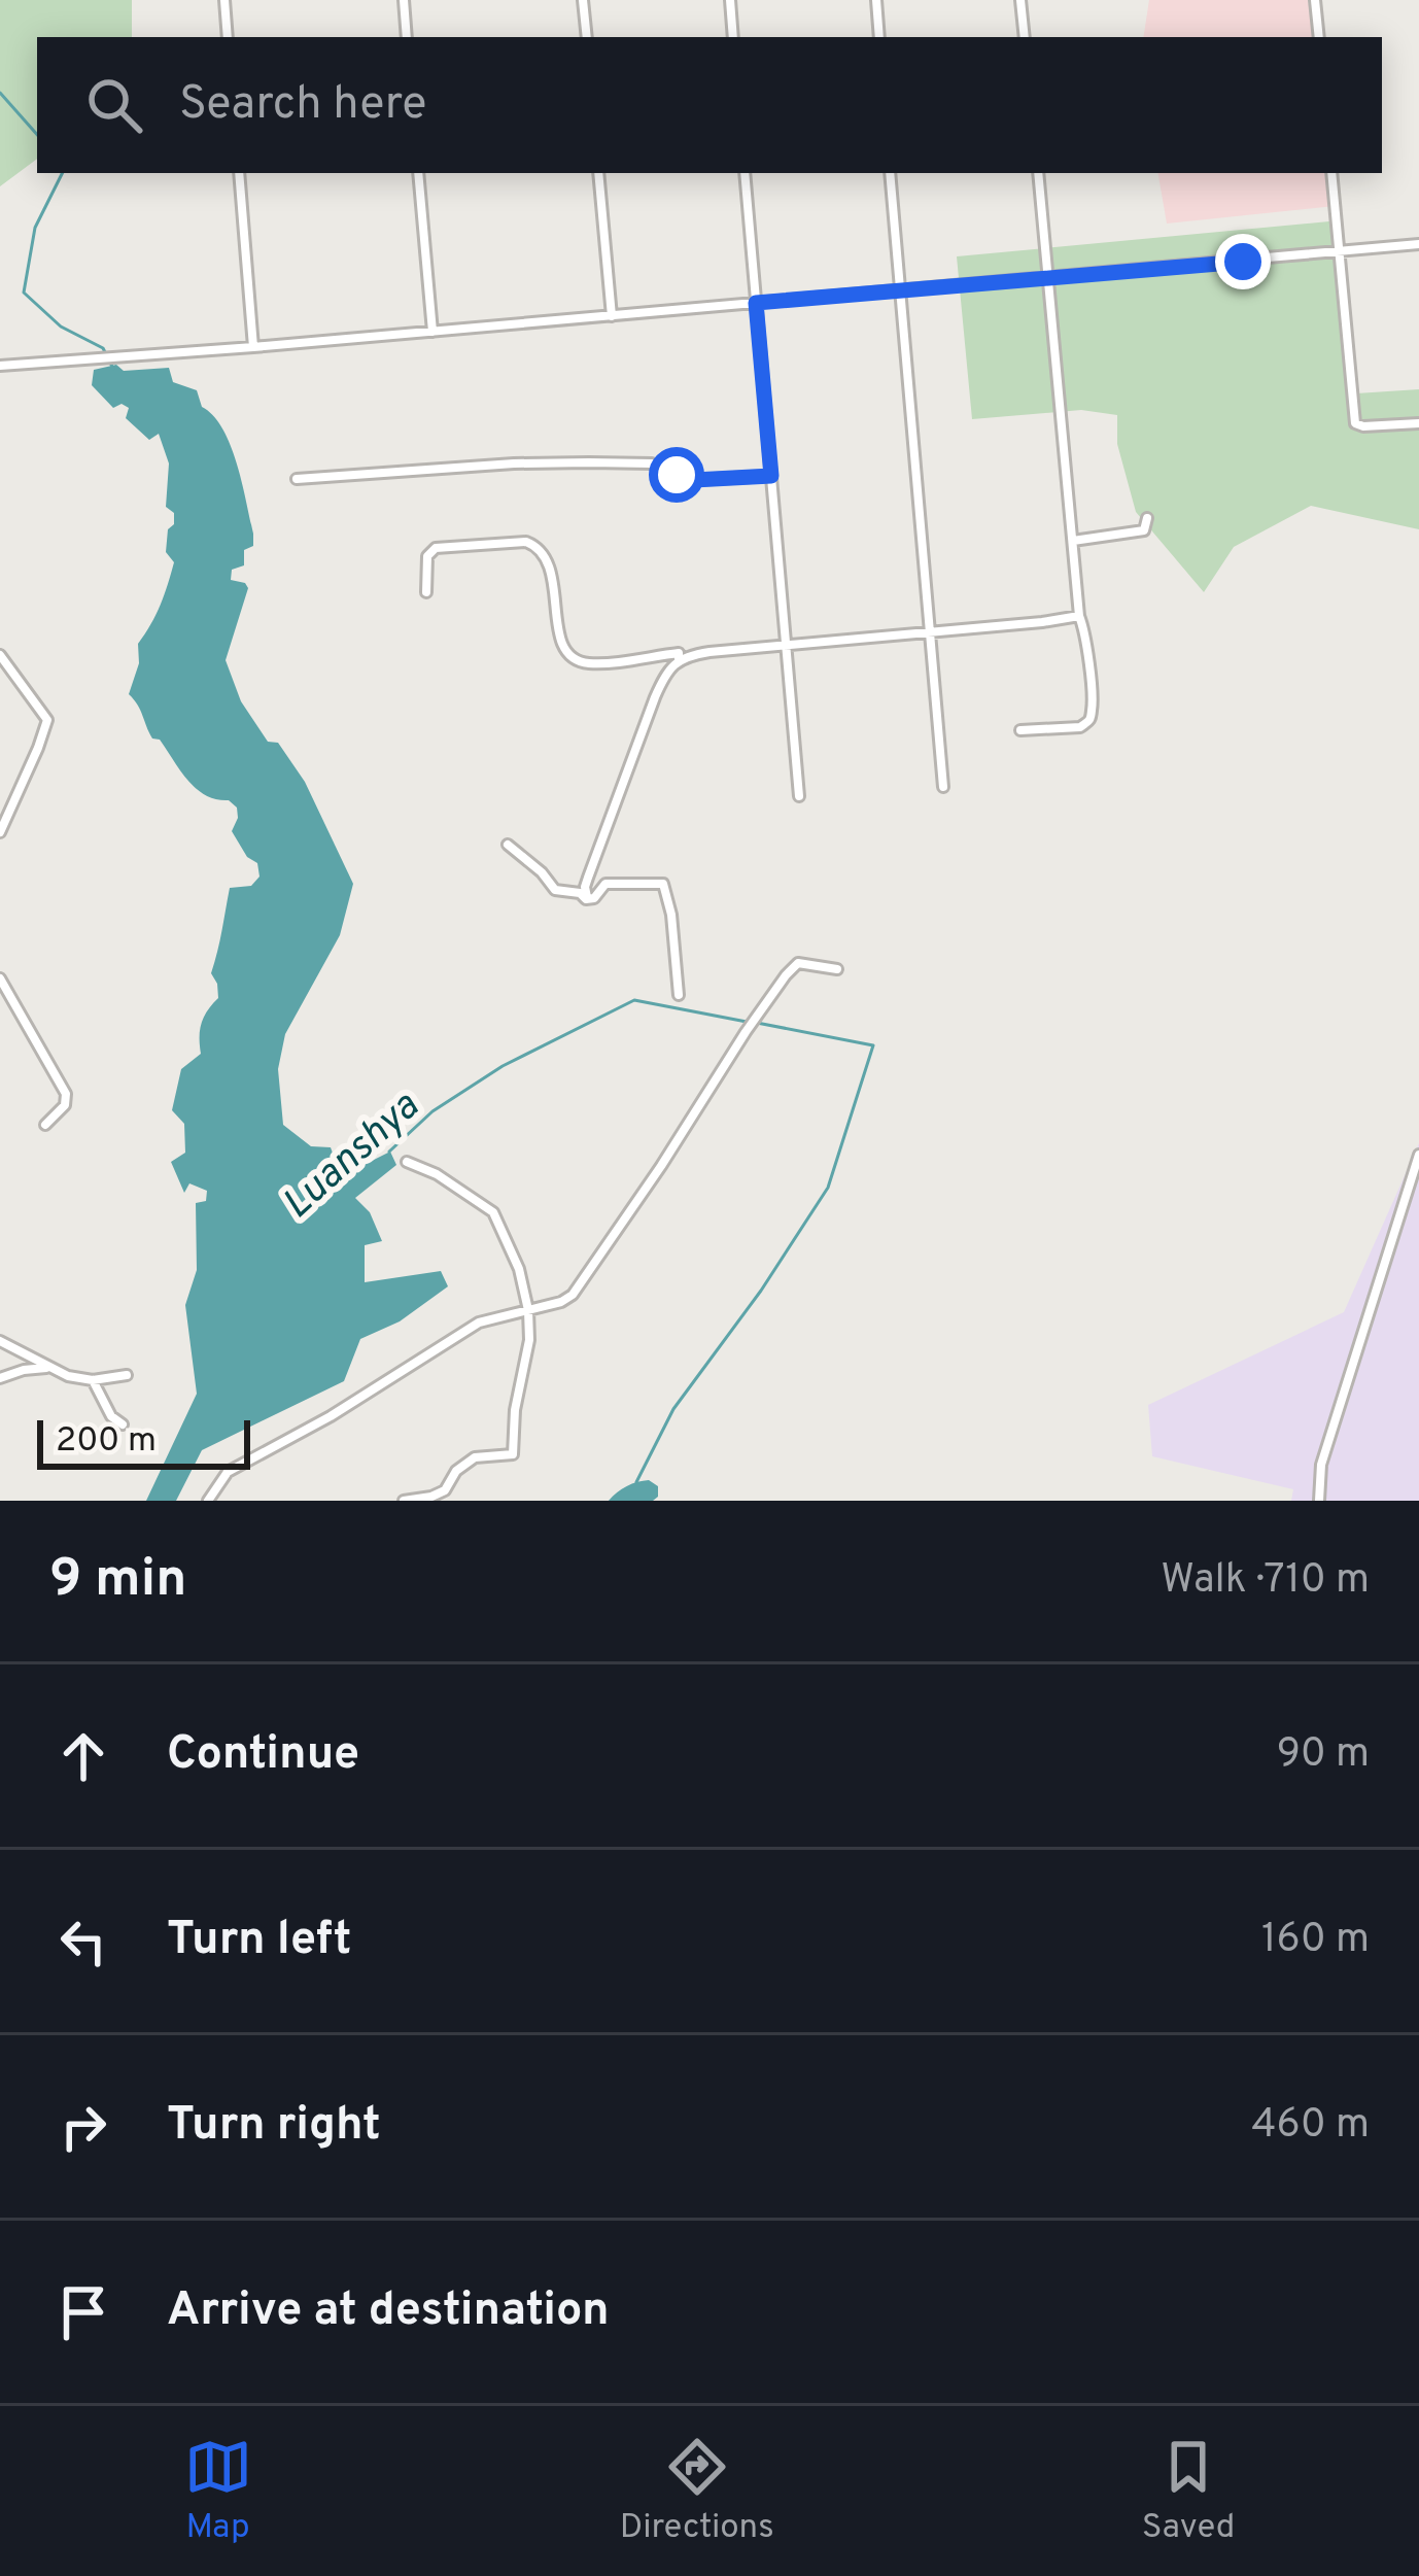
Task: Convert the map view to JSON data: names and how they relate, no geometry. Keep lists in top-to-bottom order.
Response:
{
  "water": ["Luanshya"],
  "scale_bar": "200 m",
  "page": {
    "search": "Search here",
    "scale": "200 m",
    "heading": ["9 min", "Walk · 710 m"],
    "list": [
      ["Continue", "90 m"],
      ["Turn left", "160 m"],
      ["Turn right", "460 m"],
      "Arrive at destination"
    ],
    "nav": ["Map", "Directions", "Saved"]
  }
}
